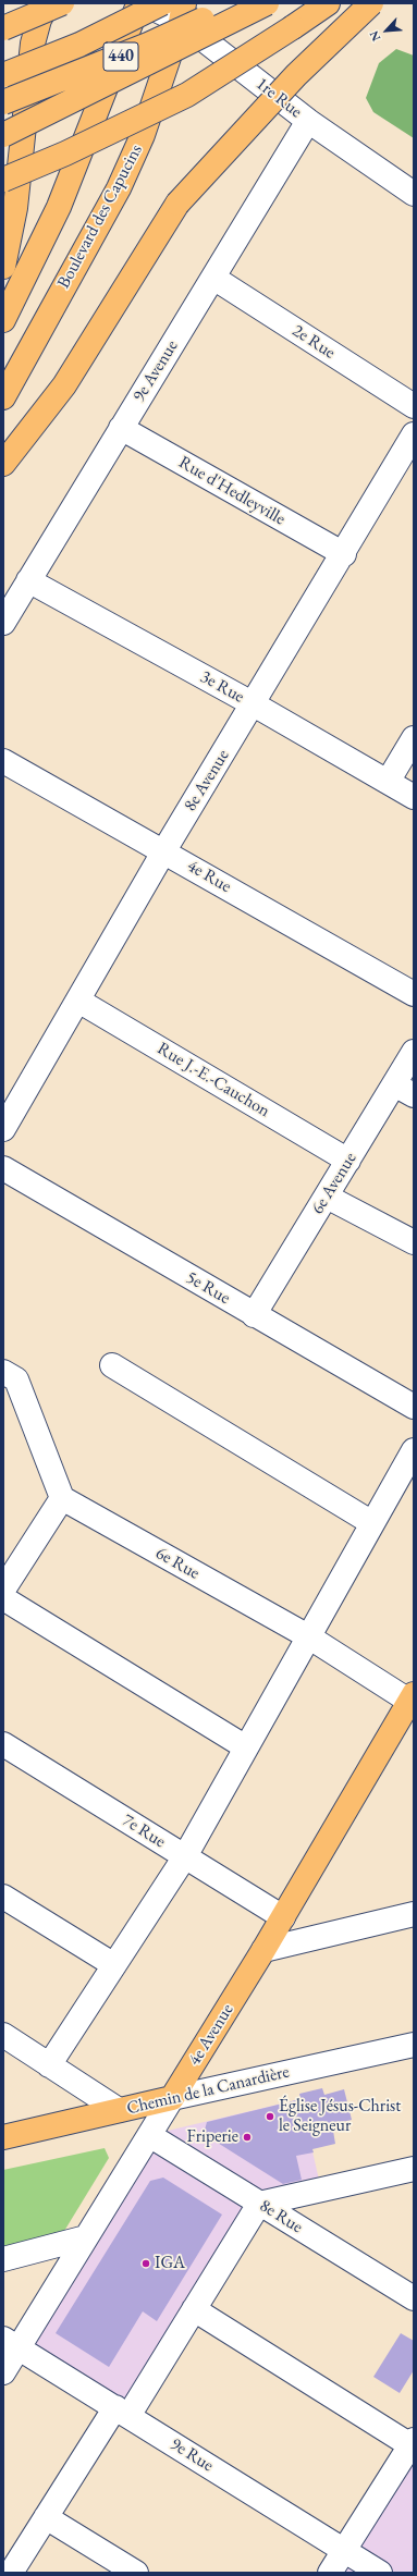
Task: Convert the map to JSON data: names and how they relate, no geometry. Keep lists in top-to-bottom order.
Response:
{
  "streets": {
    "main road": [
      "440",
      "Boulevard des Capucins",
      "4e Avenue",
      "Chemin de la Canardière"
    ],
    "street": [
      "1re Rue",
      "2e Rue",
      "9e Avenue",
      "Rue d'Hedleyville",
      "3e Rue",
      "8e Avenue",
      "4e Rue",
      "Rue J.-E.-Cauchon",
      "6e Avenue",
      "5e Rue",
      "6e Rue",
      "7e Rue",
      "8e Rue",
      "9e Rue"
    ]
  },
  "crossings": [
    ["1re Rue", "Boulevard des Capucins"],
    ["1re Rue", "9e Avenue"],
    ["2e Rue", "9e Avenue"],
    ["9e Avenue", "Rue d'Hedleyville"],
    ["9e Avenue", "3e Rue"],
    ["Rue d'Hedleyville", "8e Avenue"],
    ["3e Rue", "8e Avenue"],
    ["8e Avenue", "4e Rue"],
    ["8e Avenue", "Rue J.-E.-Cauchon"],
    ["Rue J.-E.-Cauchon", "6e Avenue"],
    ["6e Avenue", "5e Rue"],
    ["6e Rue", "4e Avenue"],
    ["7e Rue", "4e Avenue"],
    ["4e Avenue", "Chemin de la Canardière"],
    ["4e Avenue", "8e Rue"],
    ["4e Avenue", "9e Rue"]
  ],
  "places": ["Église Jésus-Christ le Seigneur", "Friperie", "IGA"],
  "north": "bottom left"
}
